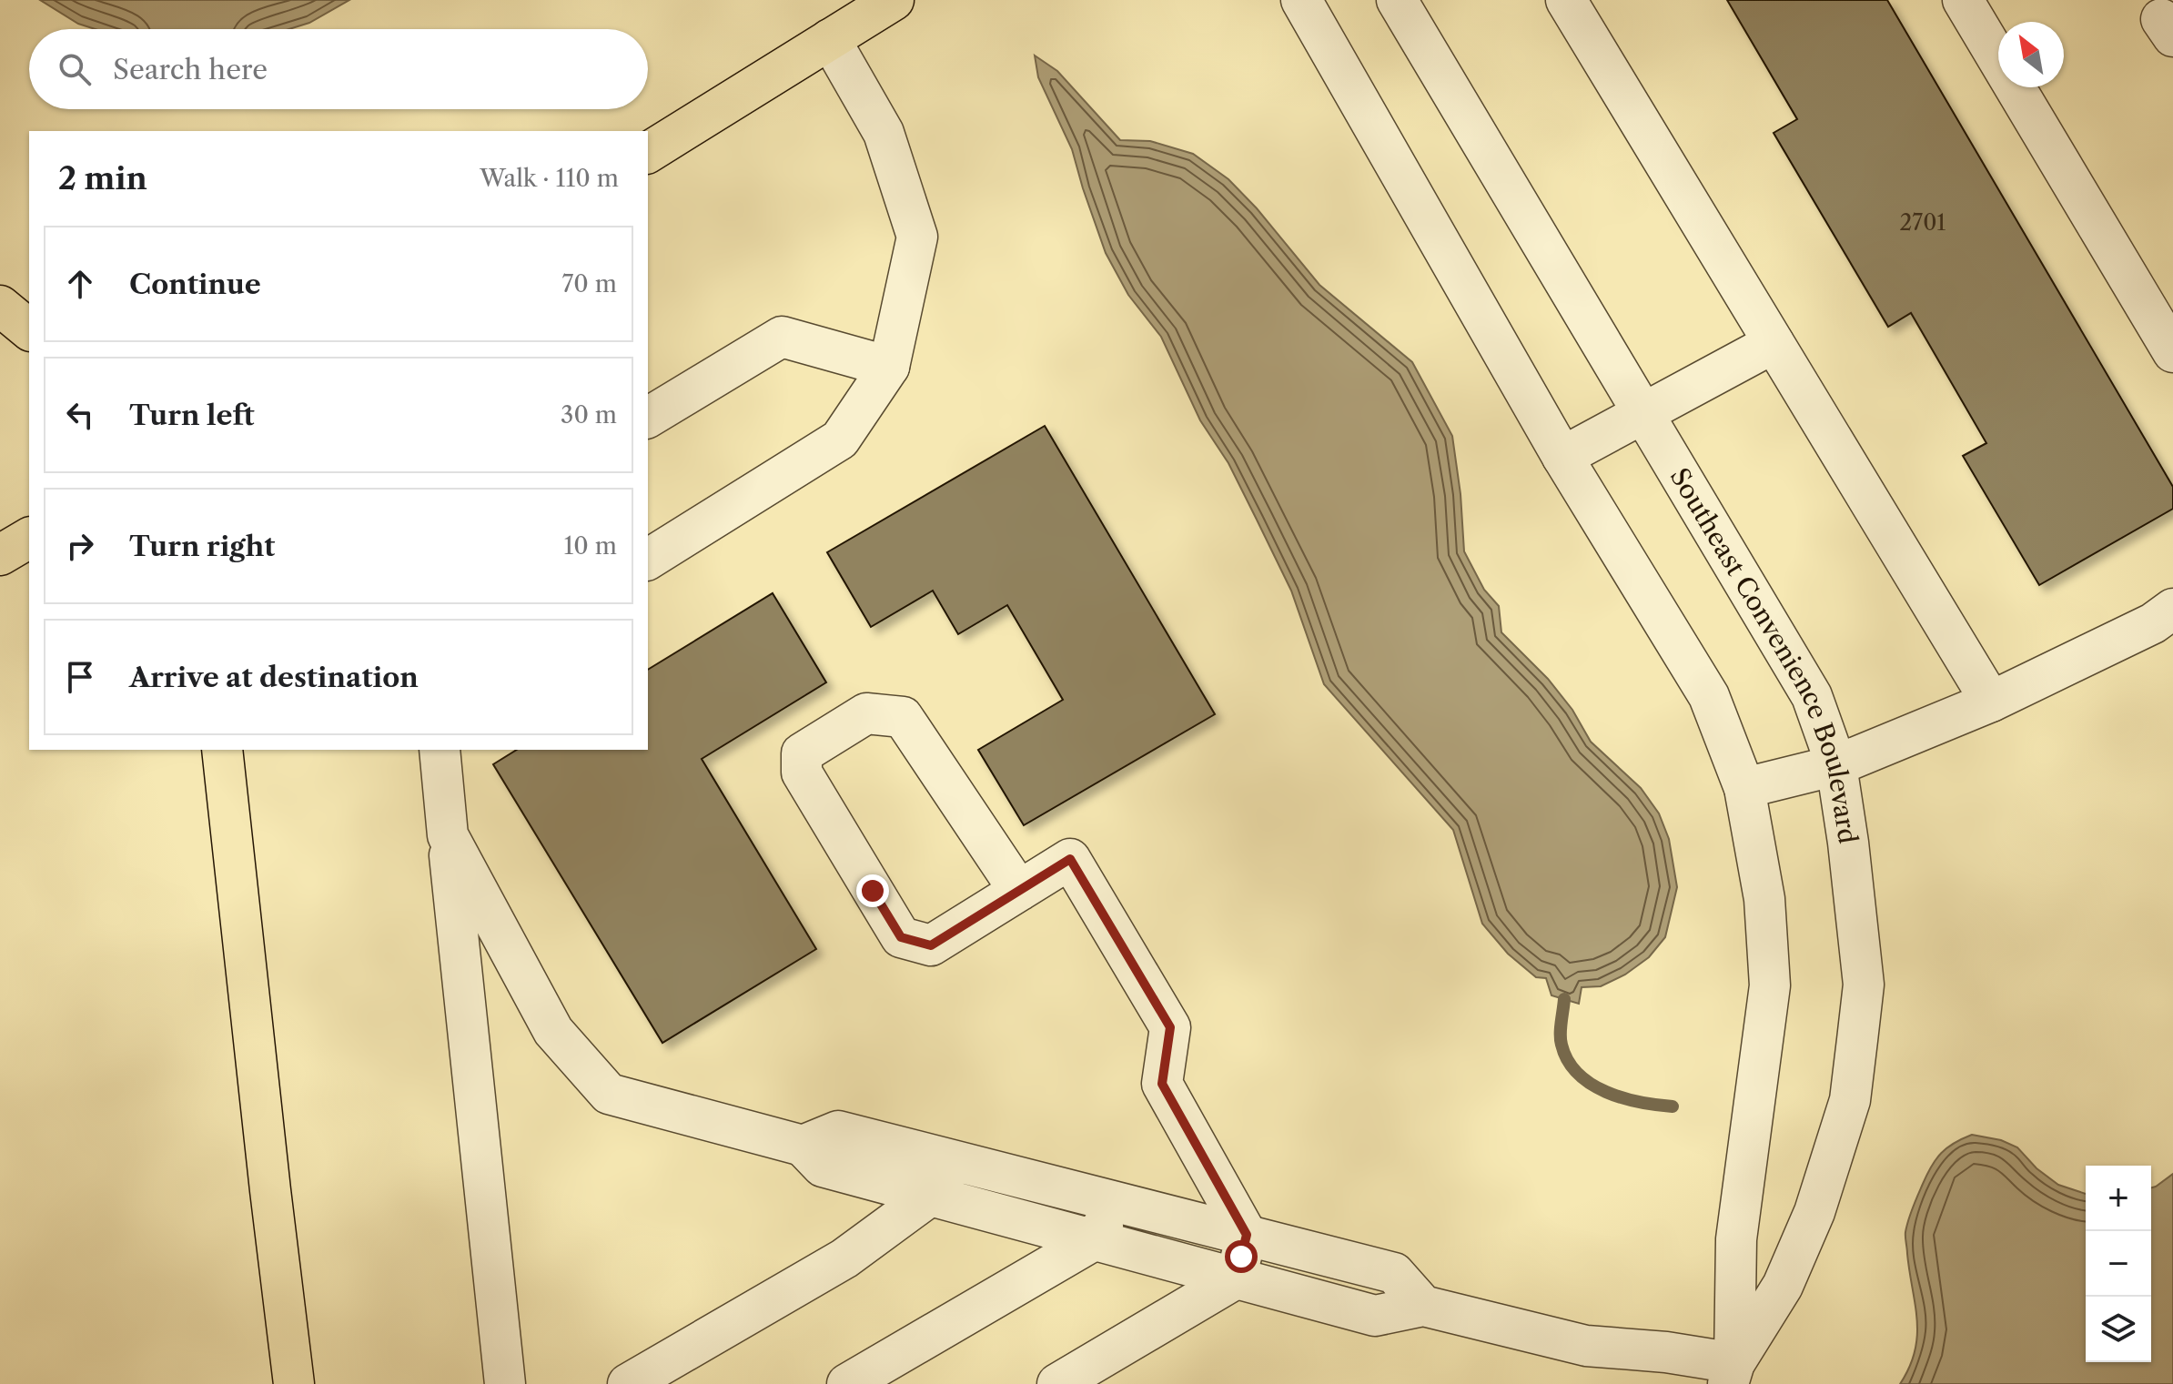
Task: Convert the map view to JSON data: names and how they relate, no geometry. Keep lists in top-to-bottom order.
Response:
{
  "streets": {
    "street": ["Southeast Convenience Boulevard"]
  },
  "house_numbers": ["2701"],
  "north": "top left",
  "page": {
    "search": "Search here",
    "heading": ["2 min", "Walk · 110 m"],
    "list": [
      ["Continue", "70 m"],
      ["Turn left", "30 m"],
      ["Turn right", "10 m"],
      "Arrive at destination"
    ],
    "map_buttons": ["+", "−"]
  }
}
